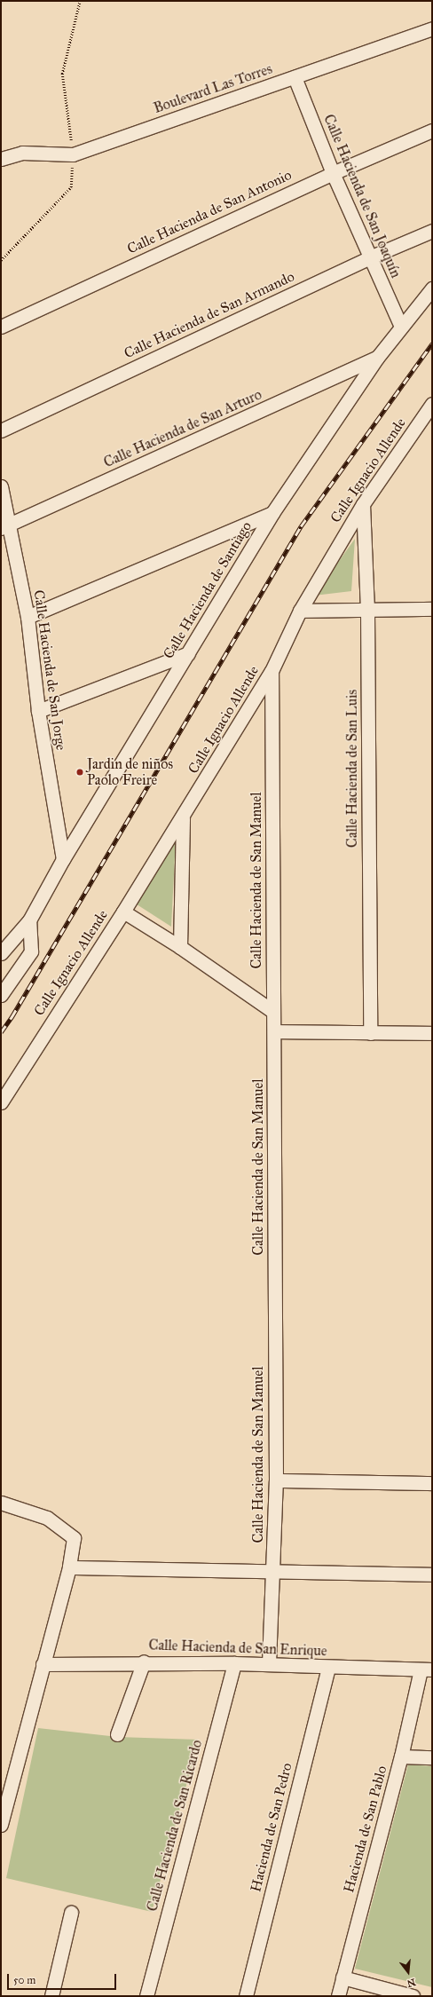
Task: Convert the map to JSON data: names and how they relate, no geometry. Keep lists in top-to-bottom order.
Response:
{
  "streets": {
    "street": [
      "Boulevard Las Torres",
      "Calle Hacienda de San Joaquín",
      "Calle Hacienda de San Antonio",
      "Calle Hacienda de San Armando",
      "Calle Hacienda de San Arturo",
      "Calle Ignacio Allende",
      "Calle Hacienda de Santiago",
      "Calle Hacienda de San Jorge",
      "Calle Hacienda de San Luis",
      "Calle Hacienda de San Manuel",
      "Calle Hacienda de San Enrique",
      "Calle Hacienda de San Ricardo",
      "Hacienda de San Pedro",
      "Hacienda de San Pablo"
    ]
  },
  "crossings": [
    ["Boulevard Las Torres", "Calle Hacienda de San Joaquín"],
    ["Calle Hacienda de San Joaquín", "Calle Hacienda de San Antonio"],
    ["Calle Hacienda de San Joaquín", "Calle Hacienda de San Armando"],
    ["Calle Hacienda de San Joaquín", "Calle Hacienda de Santiago"],
    ["Calle Hacienda de San Arturo", "Calle Hacienda de Santiago"],
    ["Calle Hacienda de San Arturo", "Calle Hacienda de San Jorge"],
    ["Calle Ignacio Allende", "Calle Hacienda de San Luis"],
    ["Calle Ignacio Allende", "Calle Hacienda de San Manuel"],
    ["Calle Hacienda de Santiago", "Calle Hacienda de San Jorge"],
    ["Calle Hacienda de San Manuel", "Calle Hacienda de San Enrique"],
    ["Calle Hacienda de San Enrique", "Calle Hacienda de San Ricardo"],
    ["Calle Hacienda de San Enrique", "Hacienda de San Pedro"],
    ["Calle Hacienda de San Enrique", "Hacienda de San Pablo"]
  ],
  "places": ["Jardin de niños Paolo Freire"],
  "scale_bar": "50 m",
  "north": "bottom"
}
